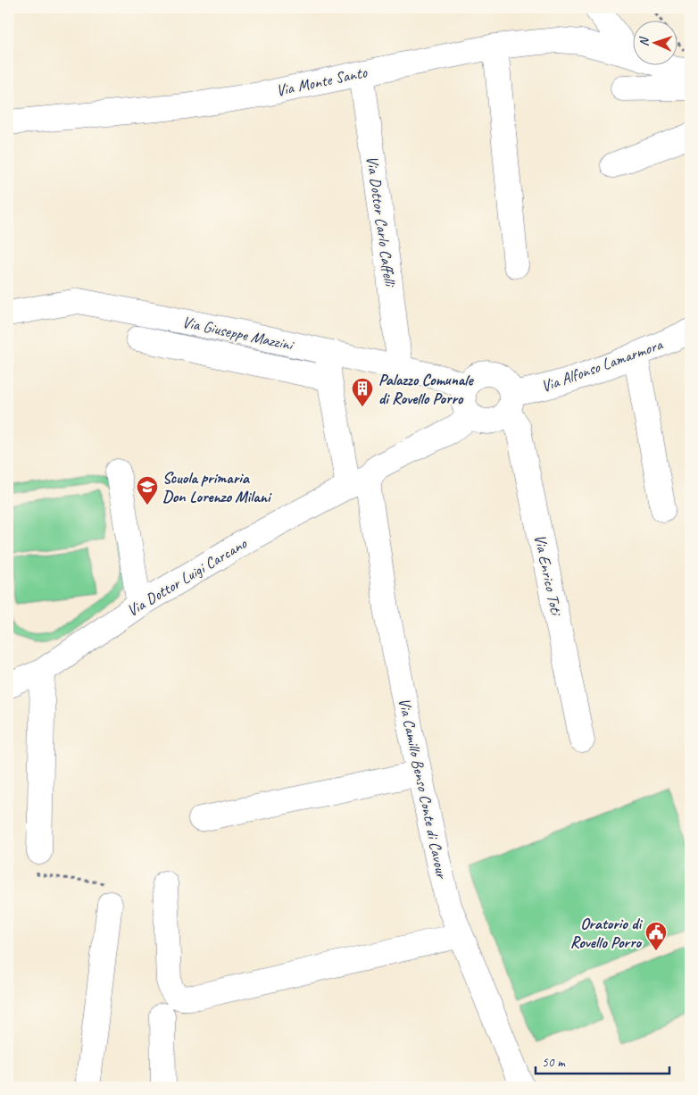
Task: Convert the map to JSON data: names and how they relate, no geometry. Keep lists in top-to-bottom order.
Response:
{
  "streets": {
    "street": [
      "Via Monte Santo",
      "Via Dottor Carlo Caffelli",
      "Via Giuseppe Mazzini",
      "Via Alfonso Lamarmora",
      "Via Enrico Toti",
      "Via Dottor Luigi Carcano",
      "Via Camillo Benso Conte di Cavour"
    ]
  },
  "crossings": [
    ["Via Monte Santo", "Via Dottor Carlo Caffelli"],
    ["Via Dottor Carlo Caffelli", "Via Giuseppe Mazzini"],
    ["Via Giuseppe Mazzini", "Via Alfonso Lamarmora"],
    ["Via Giuseppe Mazzini", "Via Enrico Toti"],
    ["Via Giuseppe Mazzini", "Via Dottor Luigi Carcano"],
    ["Via Alfonso Lamarmora", "Via Enrico Toti"],
    ["Via Alfonso Lamarmora", "Via Dottor Luigi Carcano"],
    ["Via Enrico Toti", "Via Dottor Luigi Carcano"],
    ["Via Dottor Luigi Carcano", "Via Camillo Benso Conte di Cavour"]
  ],
  "places": {
    "building": ["Palazzo Comunale di Rovello Porro"],
    "school or university": ["Scuola primaria Don Lorenzo Milani"],
    "public building": ["Oratorio di Rovello Porro"]
  },
  "scale_bar": "50 m",
  "north": "left"
}
